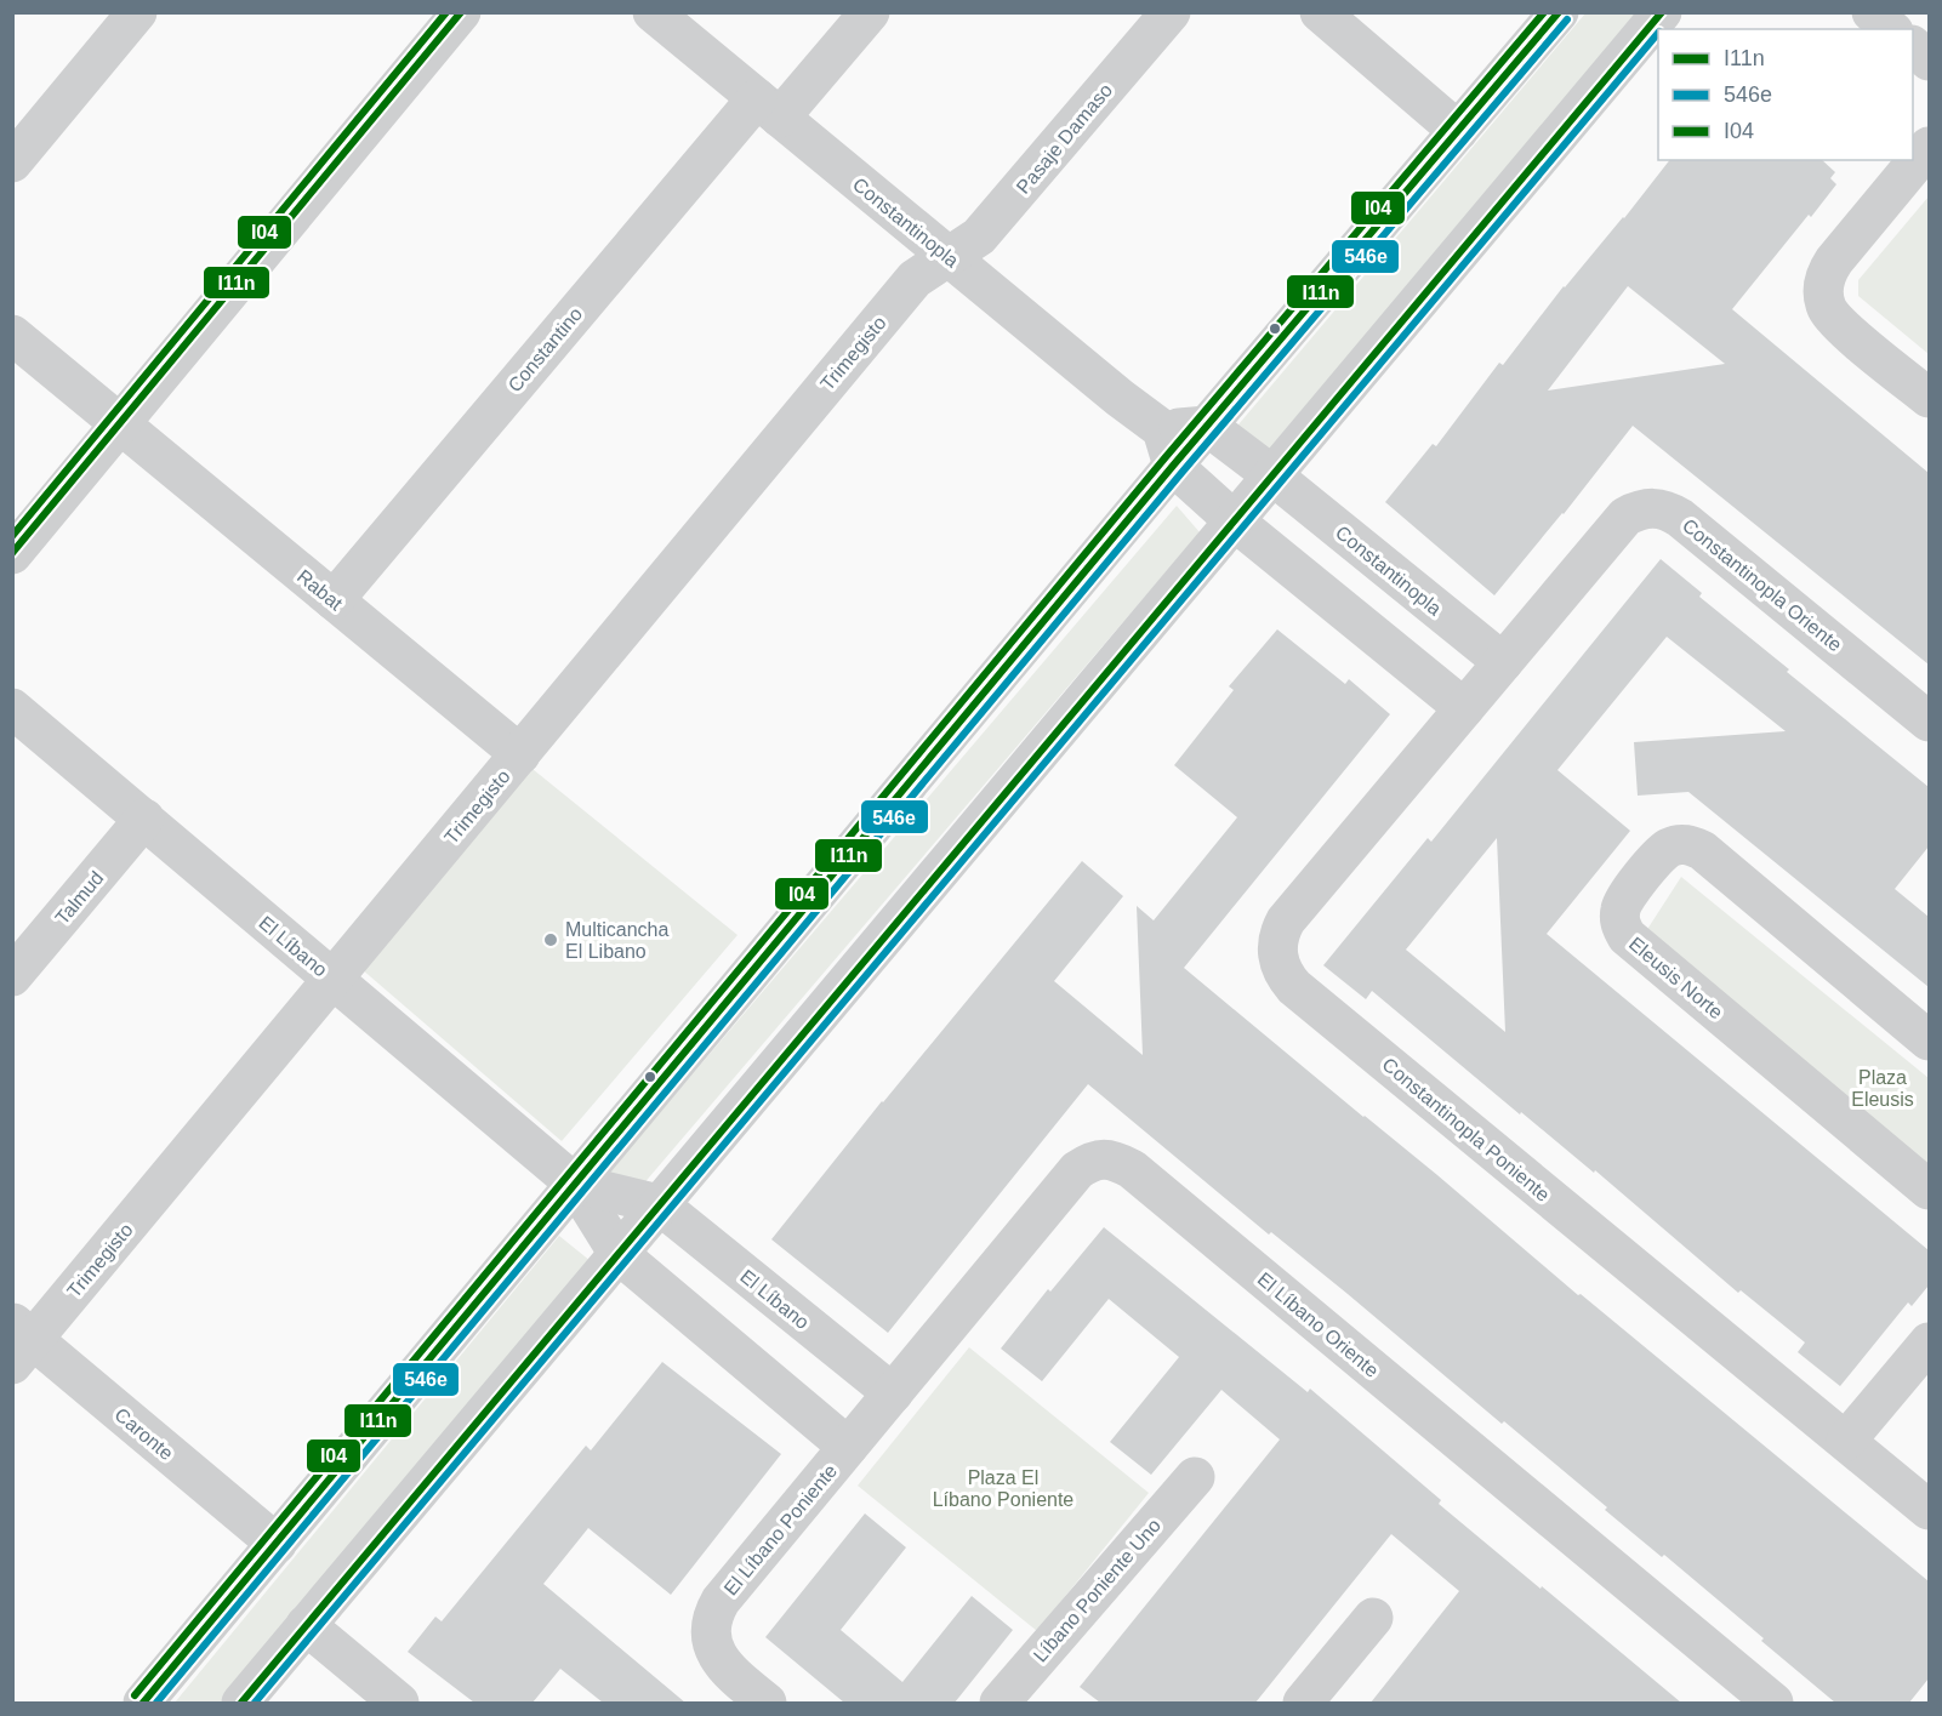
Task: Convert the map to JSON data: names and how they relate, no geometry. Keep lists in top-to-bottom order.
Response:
{
  "streets": {
    "street": [
      "Pasaje Damaso",
      "Constantinopla",
      "Constantino",
      "Trimegisto",
      "Constantinopla Oriente",
      "Rabat",
      "Talmud",
      "El Líbano",
      "Eleusis Norte",
      "Constantinopla Poniente",
      "El Líbano Oriente",
      "Caronte",
      "El Líbano Poniente",
      "Líbano Poniente Uno"
    ]
  },
  "crossings": [
    ["Pasaje Damaso", "Constantinopla"],
    ["Pasaje Damaso", "Trimegisto"],
    ["Constantinopla", "Constantino"],
    ["Constantinopla", "Trimegisto"],
    ["Constantinopla", "Constantinopla Oriente"],
    ["Constantinopla", "Constantinopla Poniente"],
    ["Constantino", "Rabat"],
    ["Trimegisto", "Rabat"],
    ["Trimegisto", "El Líbano"],
    ["Trimegisto", "Caronte"],
    ["Constantinopla Oriente", "Constantinopla Poniente"],
    ["Talmud", "El Líbano"],
    ["El Líbano", "El Líbano Oriente"],
    ["El Líbano", "El Líbano Poniente"],
    ["El Líbano Oriente", "El Líbano Poniente"]
  ],
  "parks": ["Plaza Eleusis", "Plaza El Líbano Poniente"],
  "places": ["Multicancha El Libano"],
  "lines": ["transit line I11n", "transit line I04", "transit line 546e"],
  "legend": ["I11n", "546e", "I04"]
}
